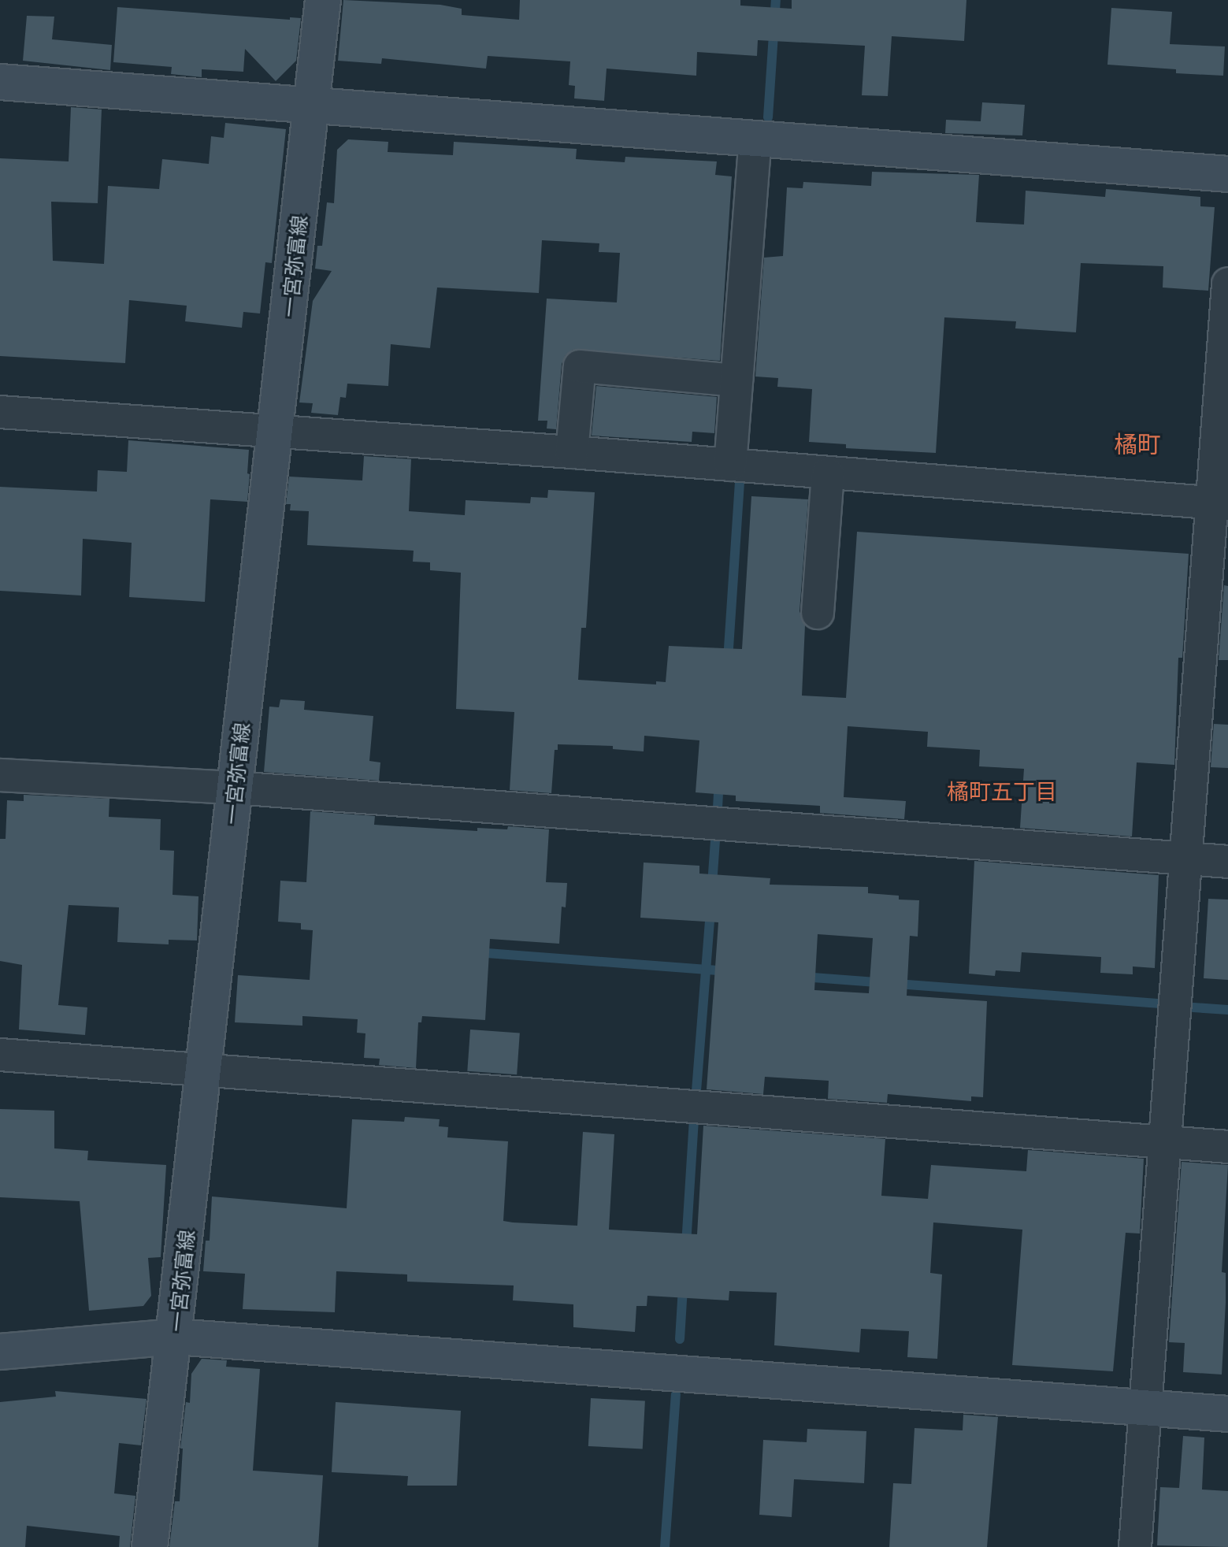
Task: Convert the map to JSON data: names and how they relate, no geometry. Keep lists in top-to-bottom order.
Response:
{
  "streets": {
    "street": ["一宮弥富線"]
  },
  "districts": ["橘町", "橘町五丁目"]
}
